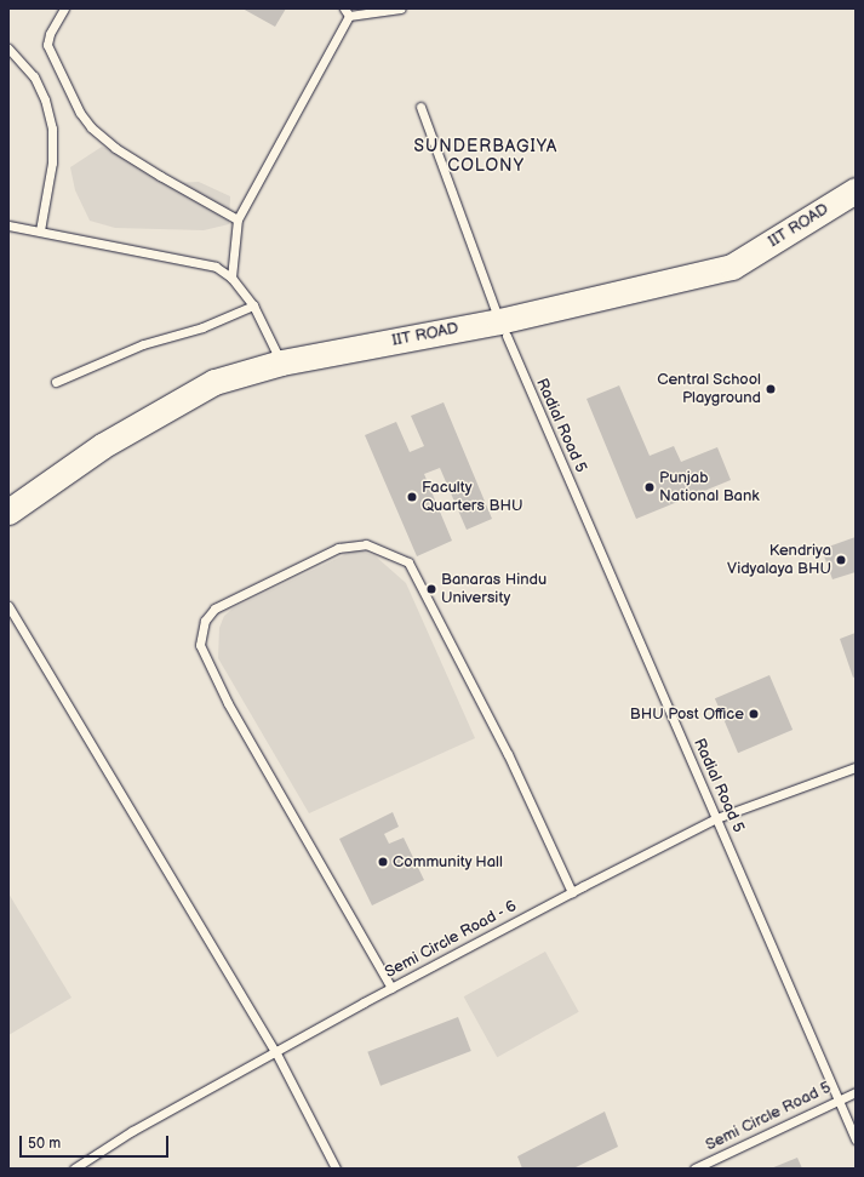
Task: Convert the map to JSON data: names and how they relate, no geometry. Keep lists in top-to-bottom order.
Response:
{
  "streets": {
    "street": ["IIT ROAD"],
    "lane": ["Radial Road 5", "Semi Circle Road - 6", "Semi Circle Road 5"]
  },
  "crossings": [
    ["IIT ROAD", "Radial Road 5"],
    ["Radial Road 5", "Semi Circle Road - 6"],
    ["Radial Road 5", "Semi Circle Road 5"]
  ],
  "districts": ["SUNDERBAGIYA COLONY"],
  "places": [
    "Central School Playground",
    "Punjab National Bank",
    "Faculty Quarters BHU",
    "Kendriya Vidyalaya BHU",
    "Banaras Hindu University",
    "BHU Post Office",
    "Community Hall"
  ],
  "scale_bar": "50 m"
}
